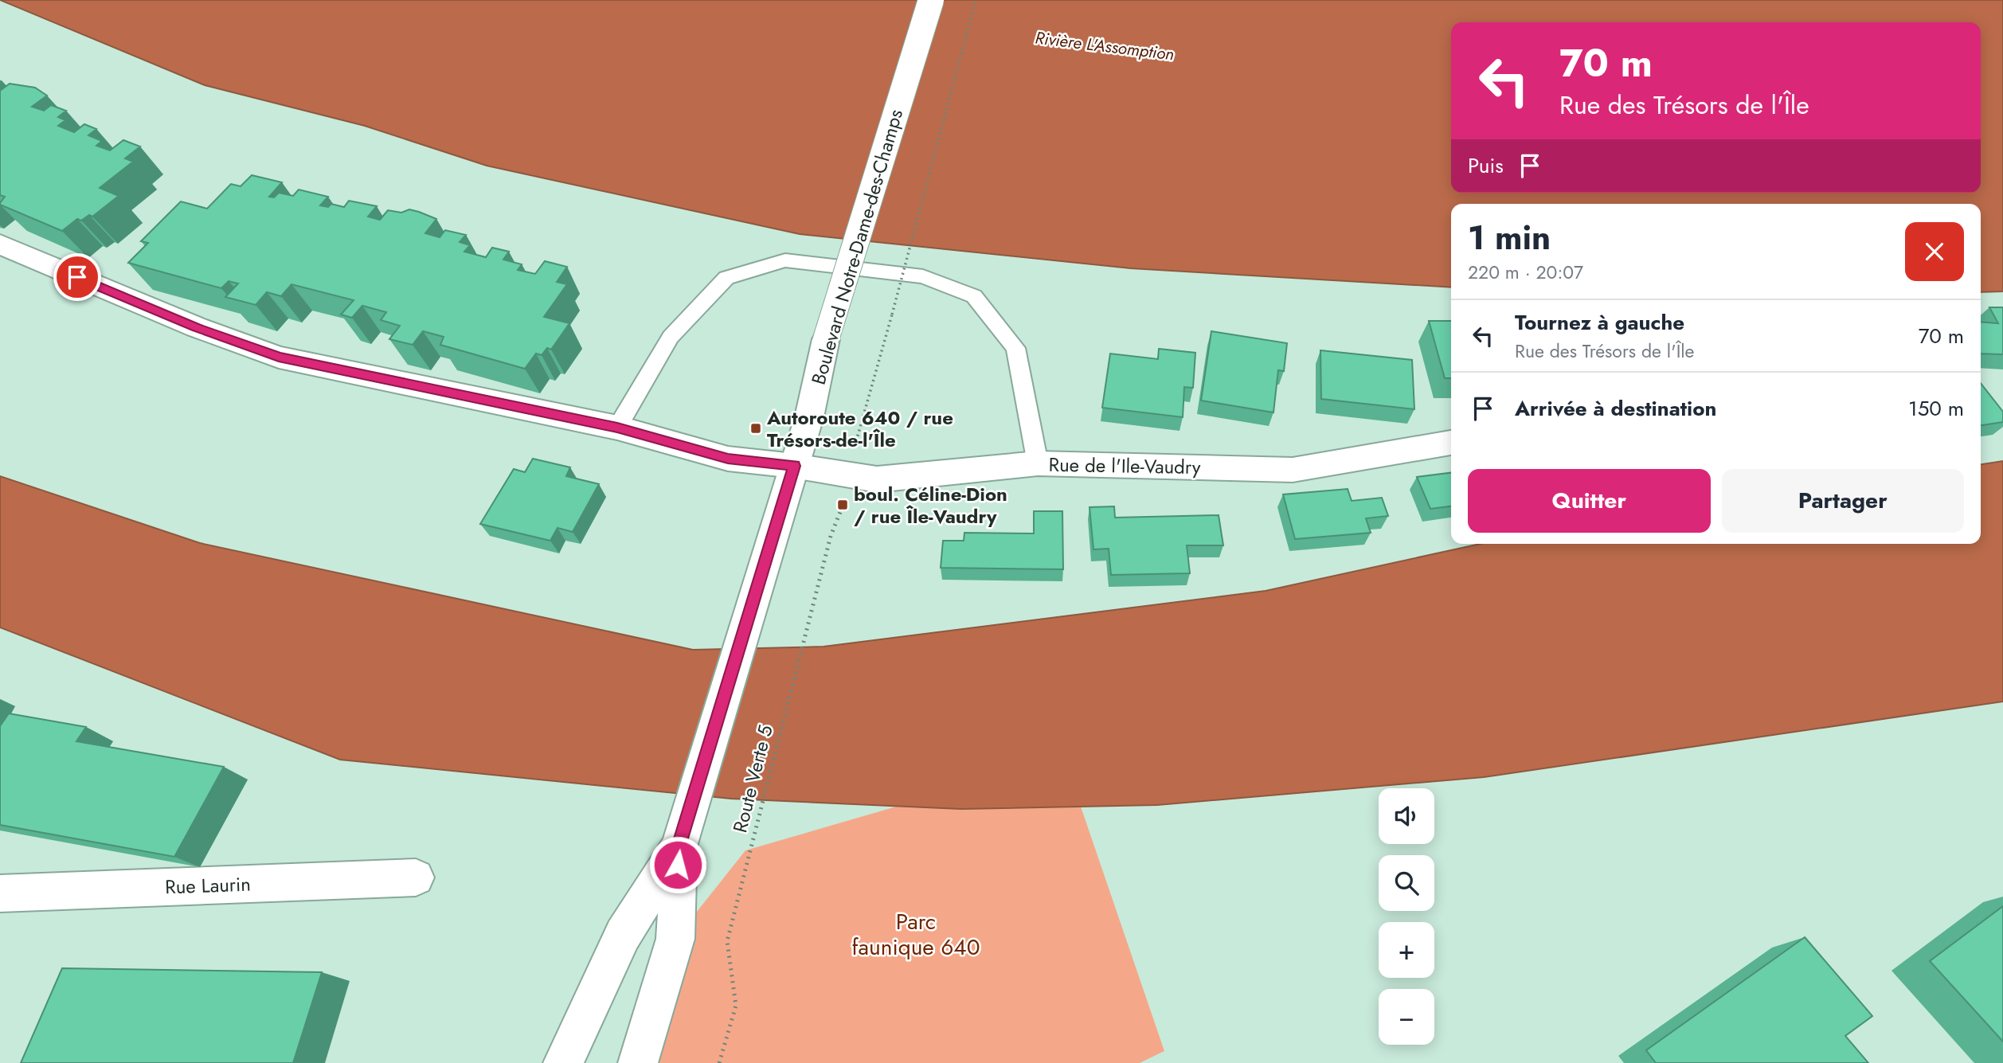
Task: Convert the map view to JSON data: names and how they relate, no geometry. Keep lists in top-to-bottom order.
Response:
{
  "streets": {
    "street": ["Boulevard Notre-Dame-des-Champs", "Rue de l'Ile-Vaudry", "Rue Laurin"],
    "path": ["Route Verte 5"]
  },
  "crossings": [
    ["Boulevard Notre-Dame-des-Champs", "Rue de l'Ile-Vaudry"]
  ],
  "water": ["Rivière L'Assomption"],
  "parks": ["Parc faunique 640"],
  "places": {
    "transit": ["Autoroute 640 / rue Trésors-de-l'Île", "boul. Céline-Dion / rue Île-Vaudry"]
  },
  "page": {
    "turn": ["70 m", "Rue des Trésors de l'Île"],
    "then": "Puis",
    "heading": ["1 min", "220 m · 20:07"],
    "list": [
      {
        "name": "Tournez à gauche",
        "note": "Rue des Trésors de l'Île",
        "value": "70 m"
      },
      {
        "name": "Arrivée à destination",
        "value": "150 m"
      }
    ],
    "buttons": ["Quitter", "Partager"],
    "map_buttons": ["+", "−"]
  }
}
